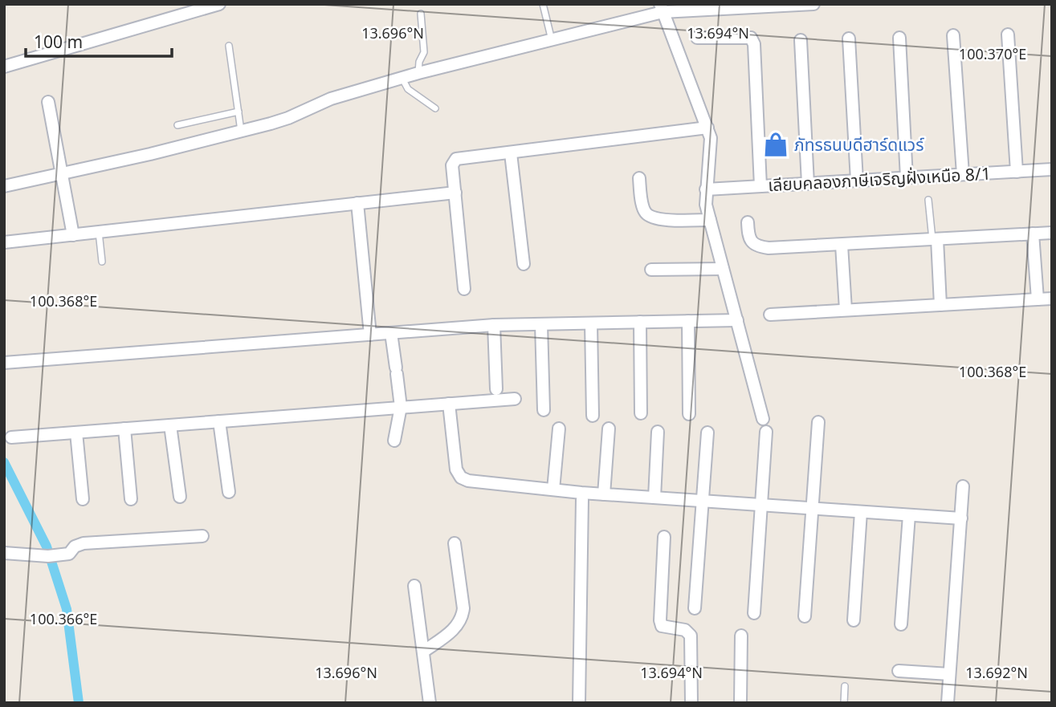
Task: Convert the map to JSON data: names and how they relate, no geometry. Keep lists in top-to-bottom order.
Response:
{
  "streets": {
    "street": ["เลียบคลองภาษีเจริญฝั่งเหนือ 8/1"]
  },
  "places": {
    "shop": ["ภัทรธนบดีฮาร์ดแวร์"]
  },
  "scale_bar": "100 m",
  "coordinates": [
    "13.696°N",
    "13.694°N",
    "100.370°E",
    "100.368°E",
    "100.366°E",
    "13.692°N"
  ]
}
